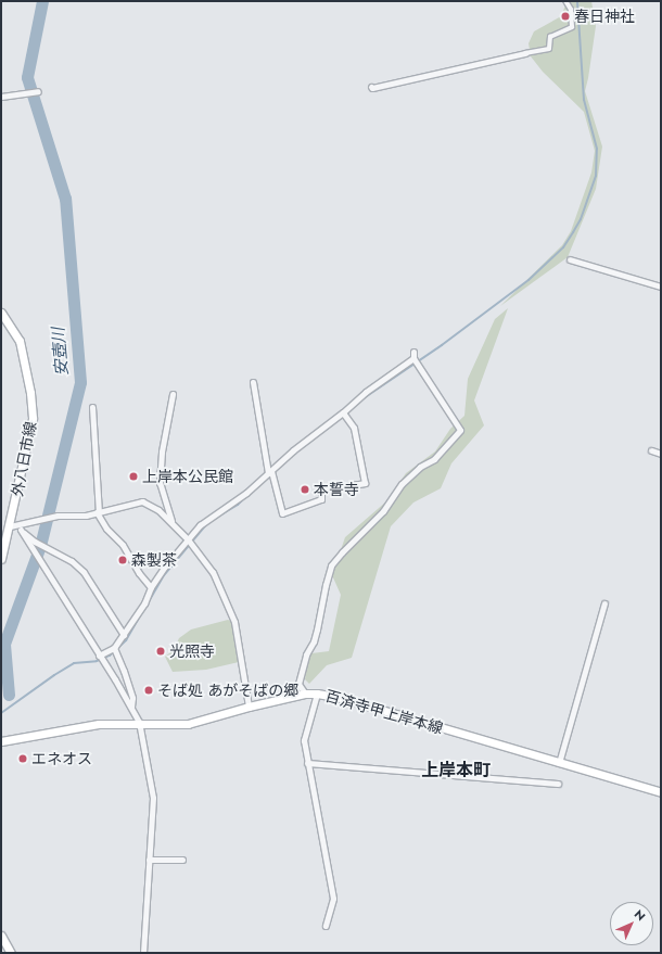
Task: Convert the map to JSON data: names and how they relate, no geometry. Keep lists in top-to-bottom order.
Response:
{
  "streets": {
    "main road": ["外八日市線", "百済寺甲上岸本線"]
  },
  "districts": ["上岸本町"],
  "water": ["安壺川"],
  "places": [
    "春日神社",
    "上岸本公民館",
    "本誓寺",
    "森製茶",
    "光照寺",
    "そば処 あがそばの郷",
    "エネオス"
  ],
  "north": "top right"
}
